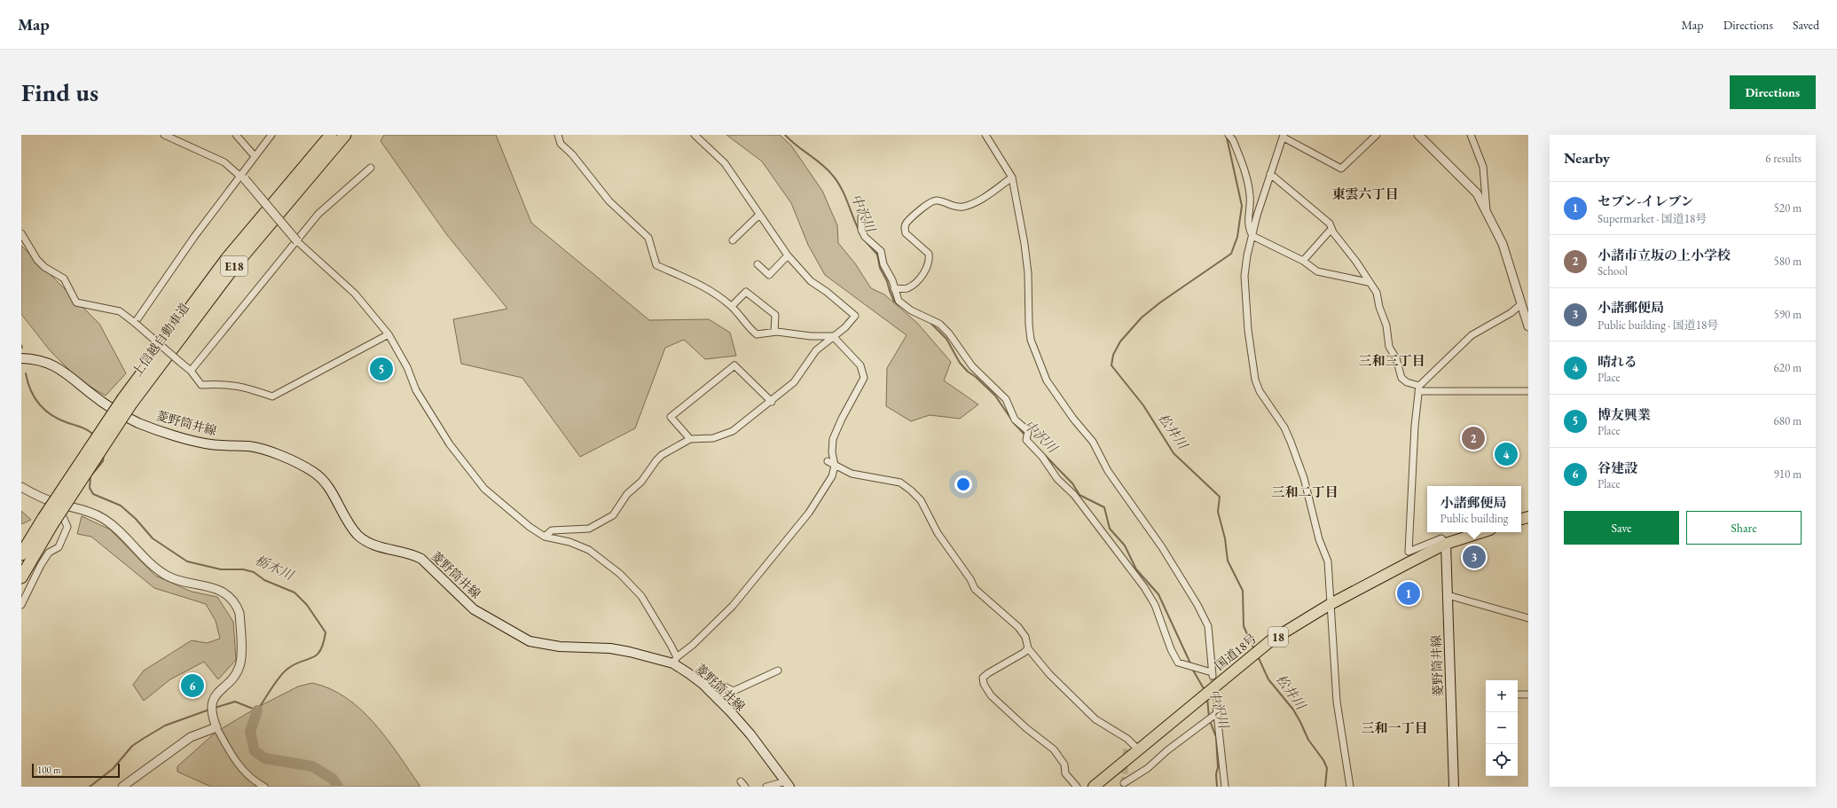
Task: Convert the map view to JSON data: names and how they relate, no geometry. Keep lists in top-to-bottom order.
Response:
{
  "streets": {
    "highway": [
      "E18",
      "上信越自動車道",
      "18",
      "国道18号"
    ],
    "main road": ["菱野筒井線"]
  },
  "crossings": [
    ["菱野筒井線", "国道18号"]
  ],
  "districts": [
    "東雲六丁目",
    "三和三丁目",
    "三和二丁目",
    "三和一丁目"
  ],
  "water": ["中沢川", "松井川", "栃木川"],
  "scale_bar": "100 m",
  "page": {
    "header": "Map",
    "nav": ["Map", "Directions", "Saved"],
    "buttons": [
      "Directions",
      ["Save", "Share"]
    ],
    "title": "Find us",
    "heading": ["Nearby", "6 results"],
    "list": [
      {
        "mark": "1",
        "name": "セブン-イレブン",
        "note": "Supermarket · 国道18号",
        "value": "520 m"
      },
      {
        "mark": "2",
        "name": "小諸市立坂の上小学校",
        "note": "School",
        "value": "580 m"
      },
      {
        "mark": "3",
        "name": "小諸郵便局",
        "note": "Public building · 国道18号",
        "value": "590 m"
      },
      {
        "mark": "4",
        "name": "晴れる",
        "note": "Place",
        "value": "620 m"
      },
      {
        "mark": "5",
        "name": "博友興業",
        "note": "Place",
        "value": "680 m"
      },
      {
        "mark": "6",
        "name": "谷建設",
        "note": "Place",
        "value": "910 m"
      }
    ],
    "pins": [
      "5",
      "2",
      "4",
      "3",
      "1",
      "6"
    ],
    "popup": ["小諸郵便局", "Public building"],
    "map_buttons": ["+", "−"],
    "scale": "100 m"
  }
}
